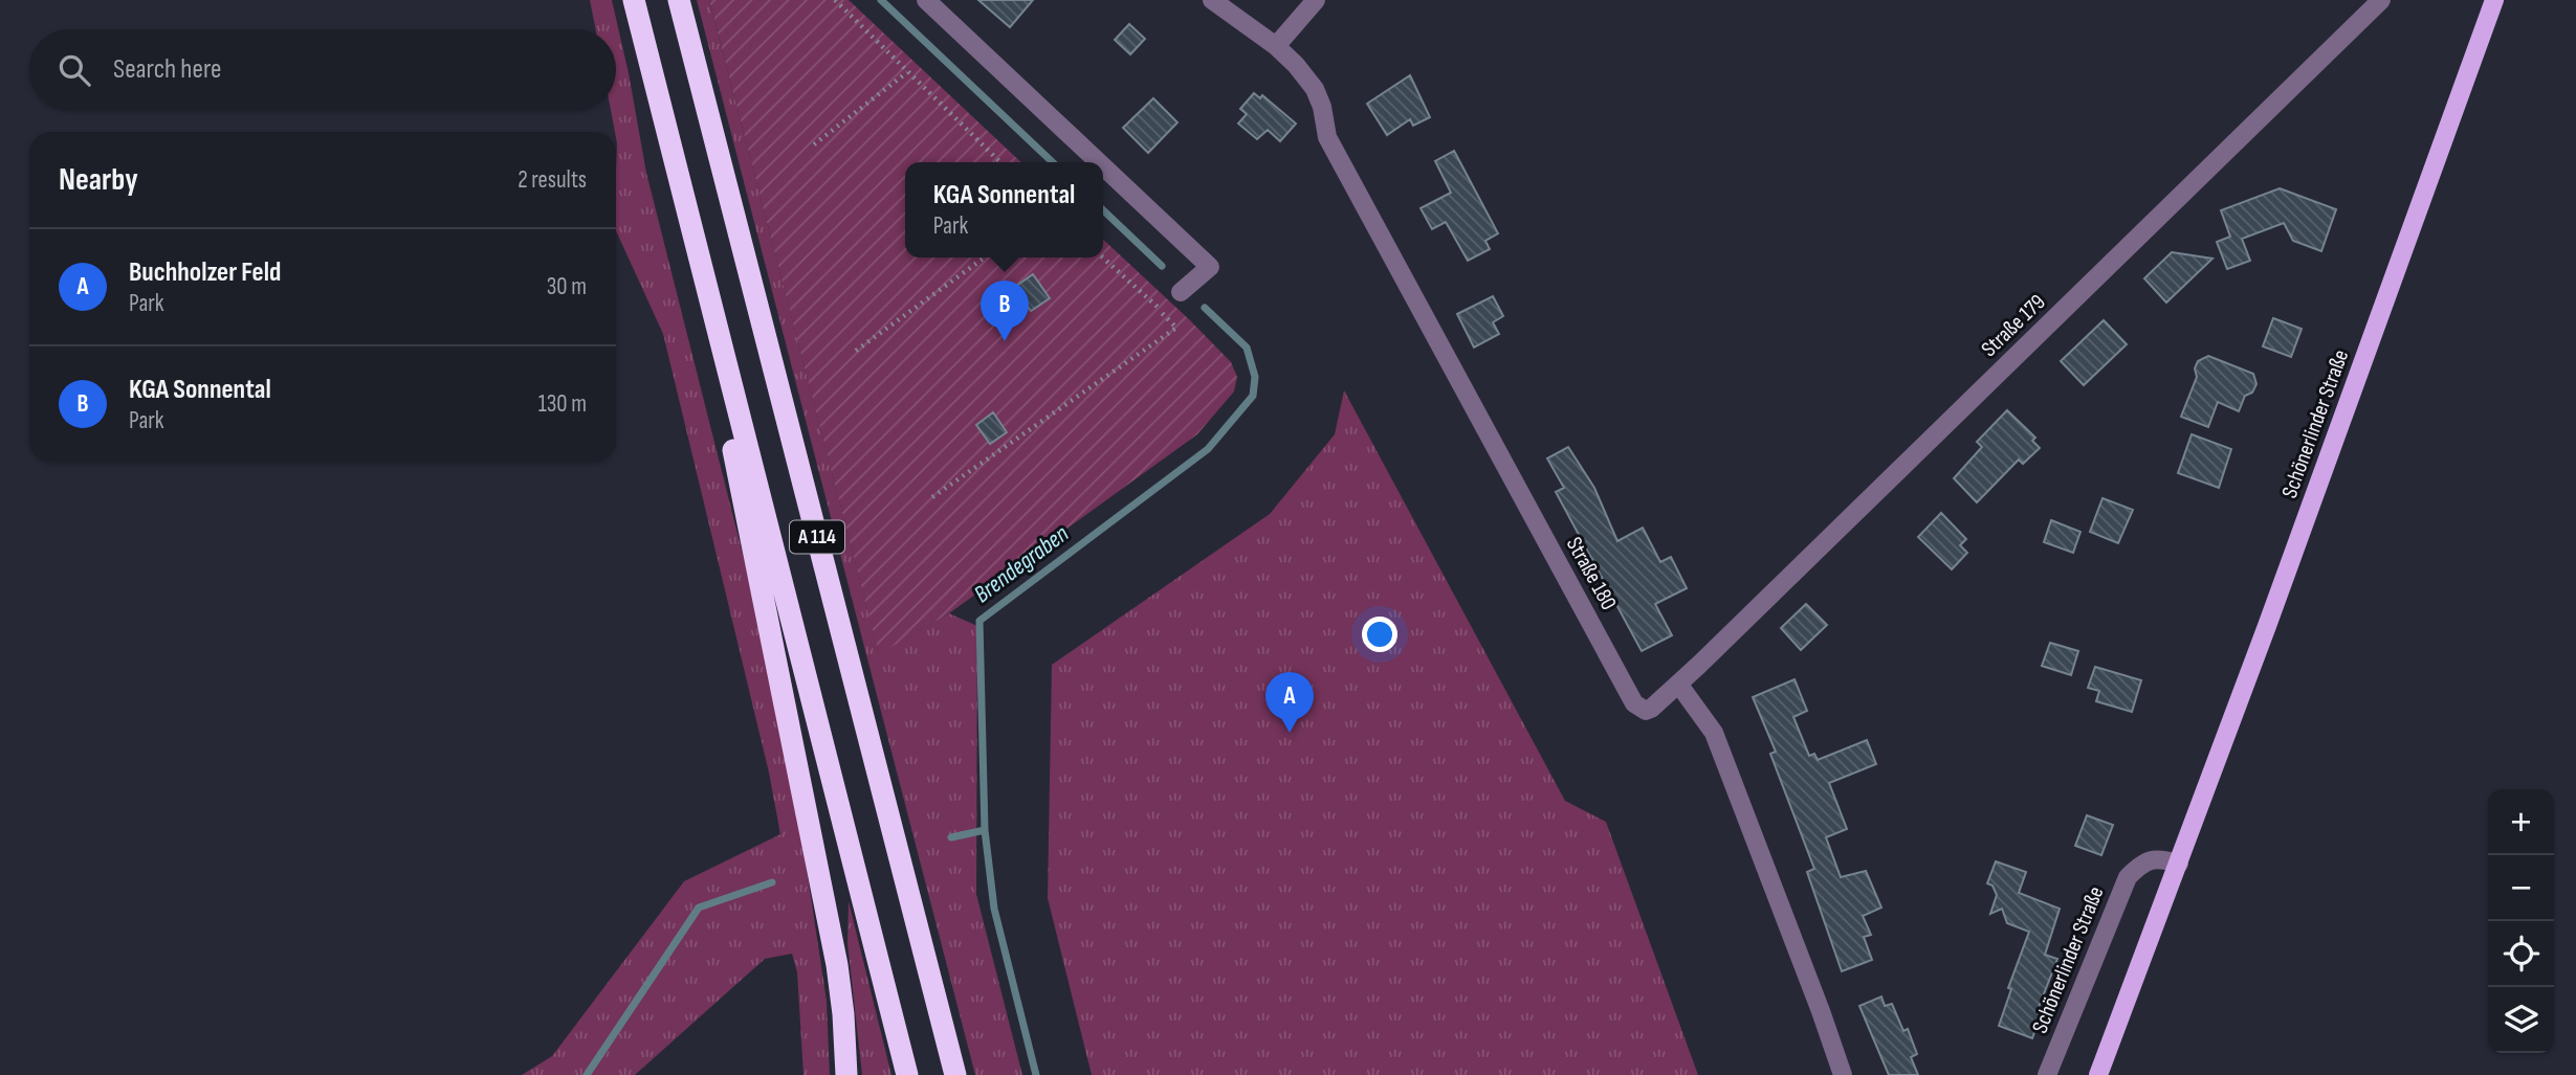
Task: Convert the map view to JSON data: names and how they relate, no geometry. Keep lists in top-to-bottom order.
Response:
{
  "streets": {
    "highway": ["A 114"],
    "main road": ["Schönerlinder Straße"],
    "street": ["Straße 179", "Straße 180"]
  },
  "crossings": [
    ["Straße 179", "Straße 180"]
  ],
  "water": ["Brendegraben"],
  "page": {
    "search": "Search here",
    "heading": ["Nearby", "2 results"],
    "popup": ["KGA Sonnental", "Park"],
    "list": [
      {
        "mark": "A",
        "name": "Buchholzer Feld",
        "note": "Park",
        "value": "30 m"
      },
      {
        "mark": "B",
        "name": "KGA Sonnental",
        "note": "Park",
        "value": "130 m"
      }
    ],
    "pins": ["B", "A"],
    "map_buttons": ["+", "−"]
  }
}
